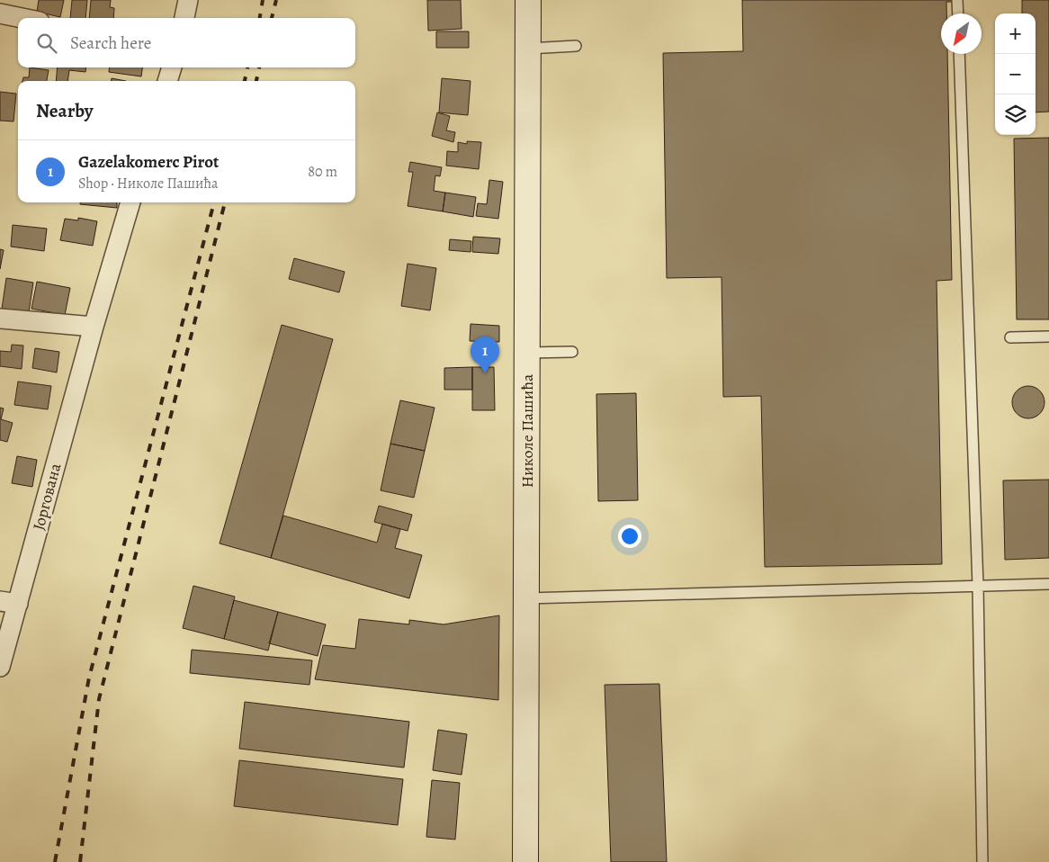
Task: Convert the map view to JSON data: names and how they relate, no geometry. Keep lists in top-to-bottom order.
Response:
{
  "streets": {
    "main road": ["Николе Пашића"],
    "street": ["Јоргована"]
  },
  "north": "bottom left",
  "page": {
    "map_buttons": ["+", "−"],
    "search": "Search here",
    "heading": "Nearby",
    "list": [
      {
        "mark": "1",
        "name": "Gazelakomerc Pirot",
        "note": "Shop · Николе Пашића",
        "value": "80 m"
      }
    ],
    "pins": "1"
  }
}
